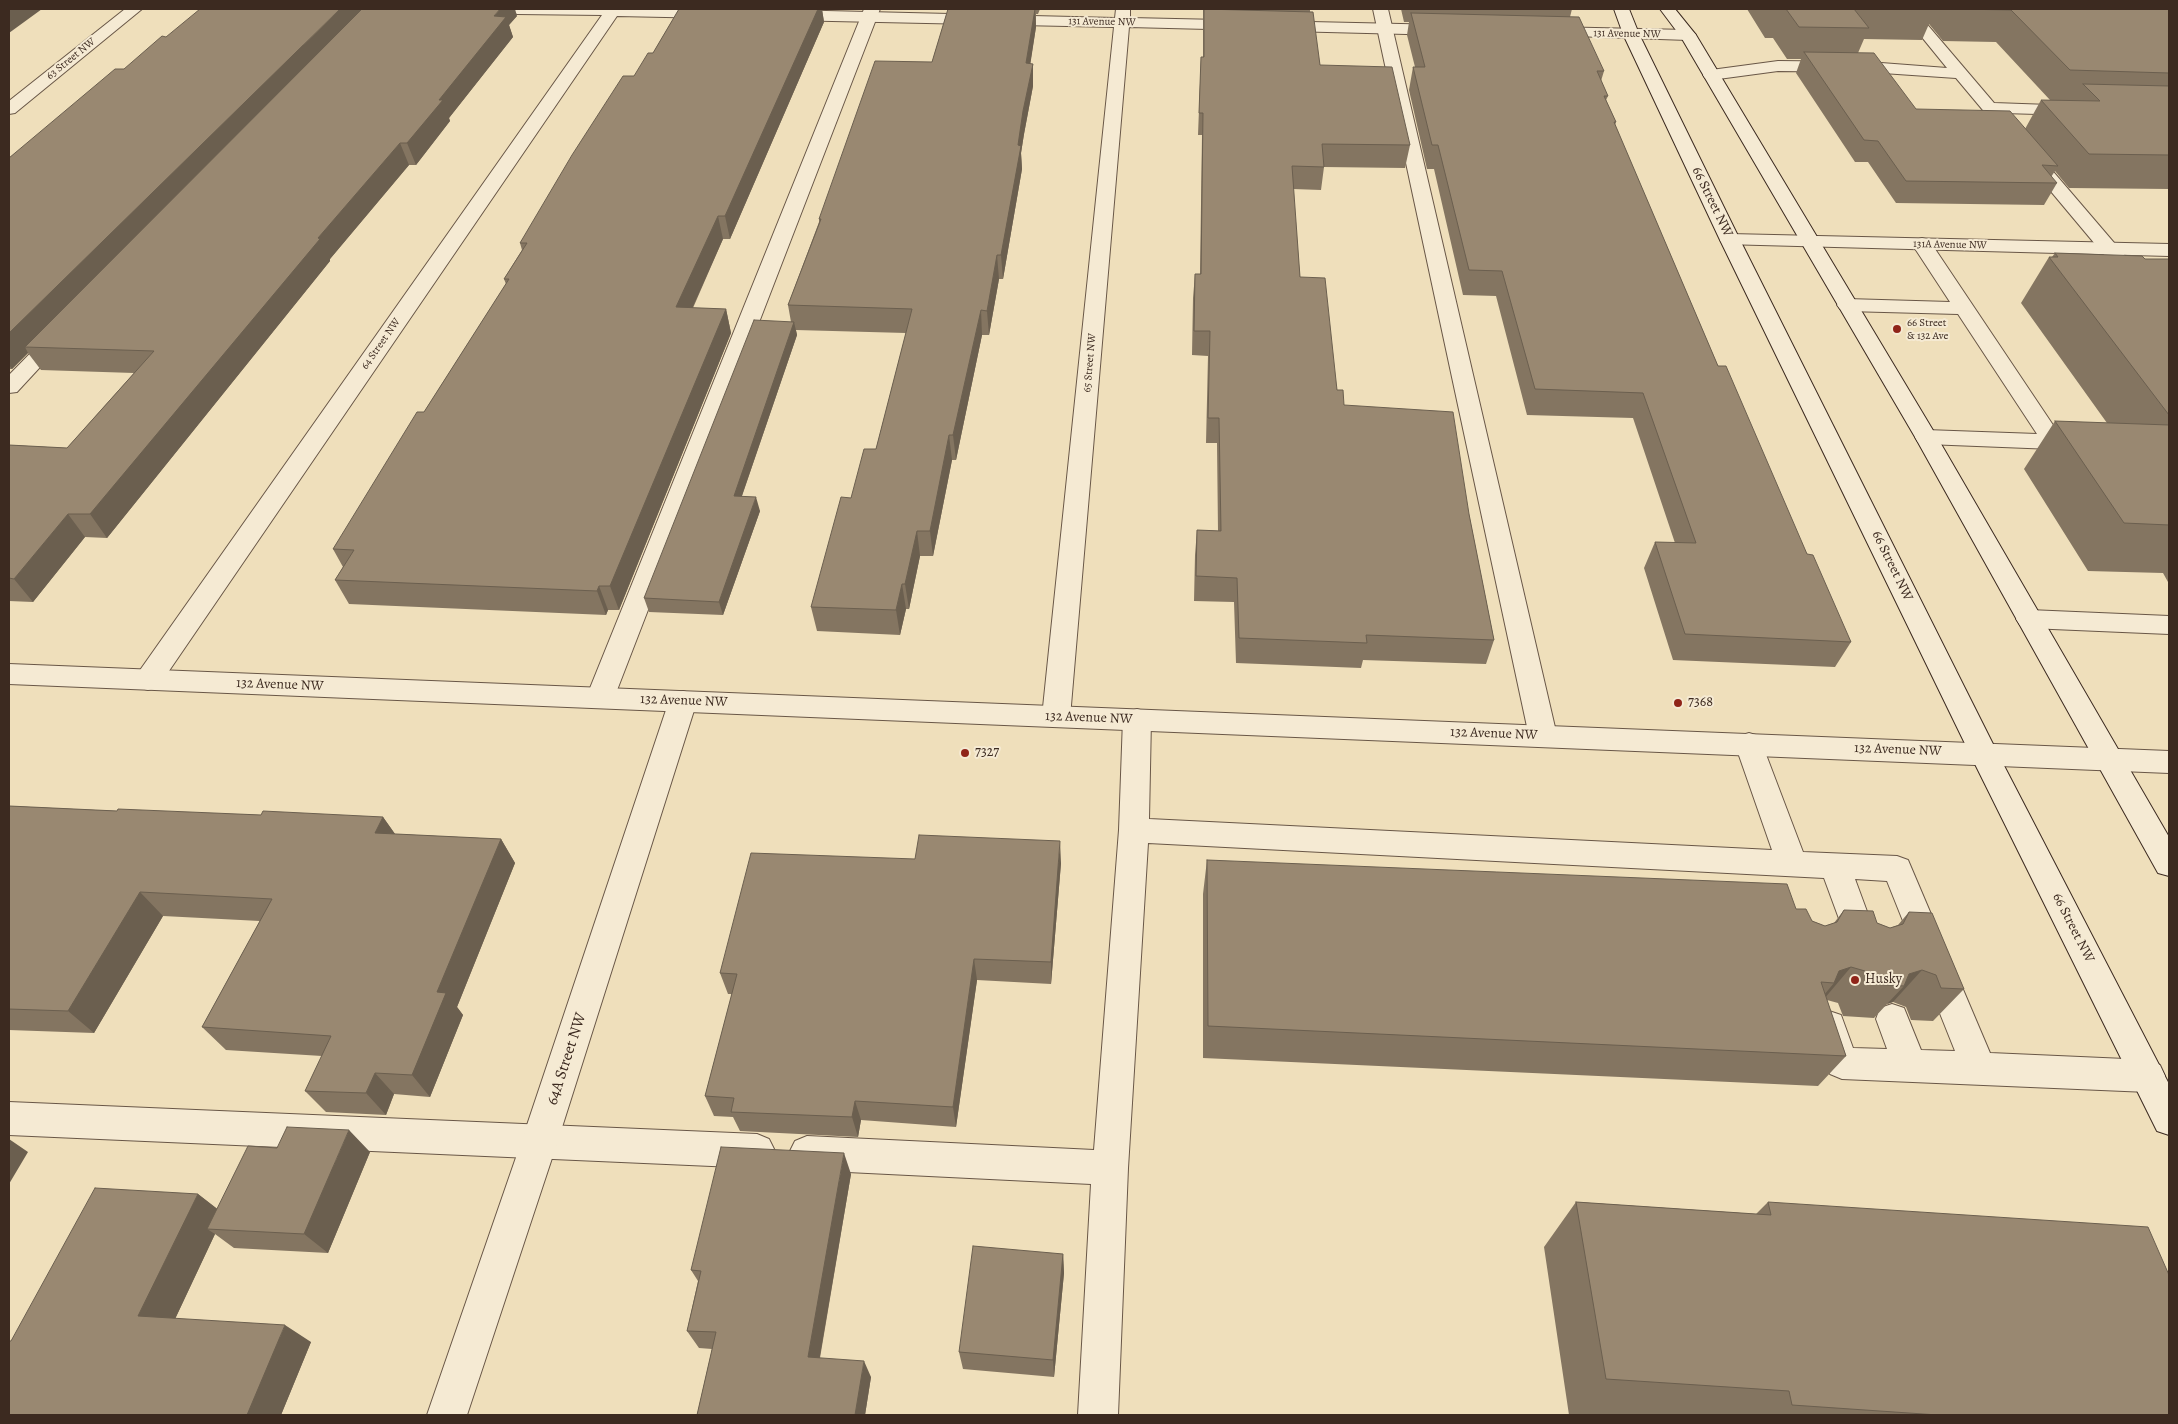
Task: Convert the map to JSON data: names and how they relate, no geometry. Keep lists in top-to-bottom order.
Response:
{
  "streets": {
    "street": [
      "131 Avenue NW",
      "63 Street NW",
      "66 Street NW",
      "131A Avenue NW",
      "64 Street NW",
      "65 Street NW",
      "132 Avenue NW",
      "64A Street NW"
    ]
  },
  "crossings": [
    ["131 Avenue NW", "66 Street NW"],
    ["131 Avenue NW", "65 Street NW"],
    ["66 Street NW", "131A Avenue NW"],
    ["66 Street NW", "132 Avenue NW"],
    ["64 Street NW", "132 Avenue NW"],
    ["65 Street NW", "132 Avenue NW"],
    ["132 Avenue NW", "64A Street NW"]
  ],
  "places": [
    "66 Street & 132 Ave",
    "7368",
    "7327",
    "Husky"
  ]
}
